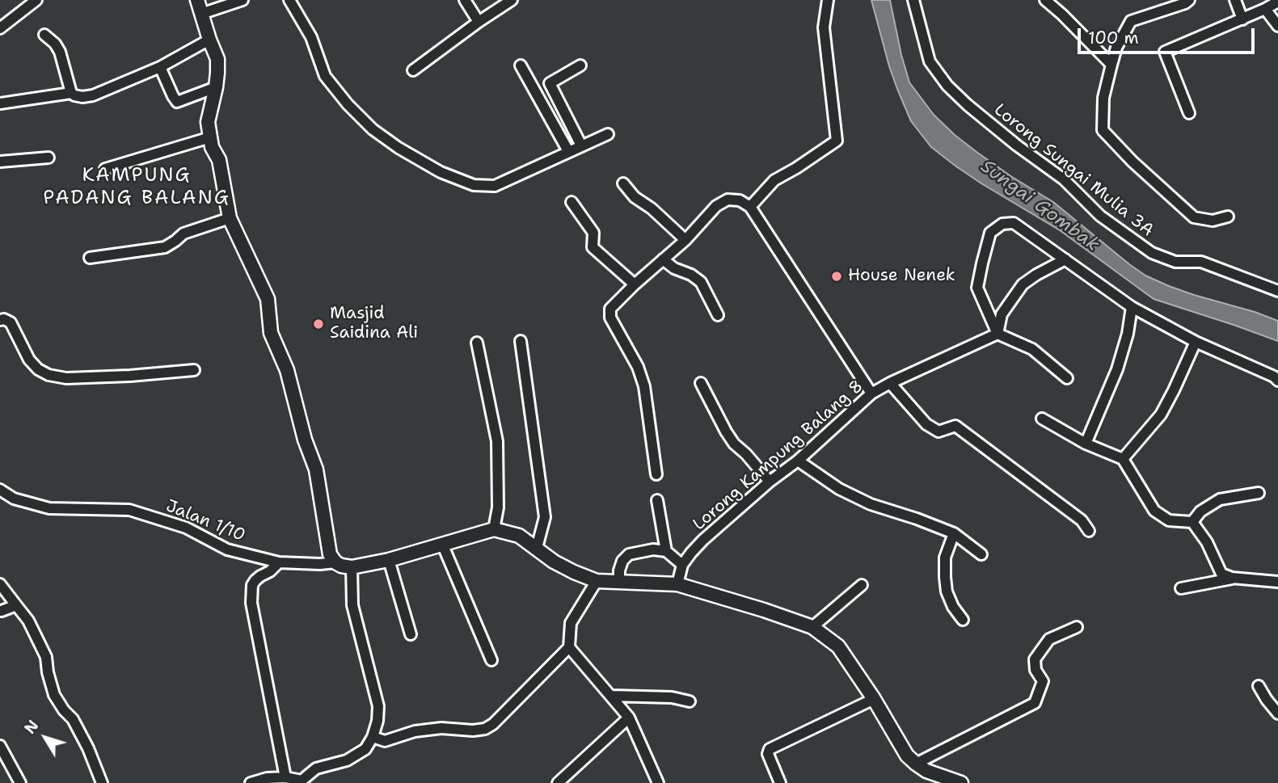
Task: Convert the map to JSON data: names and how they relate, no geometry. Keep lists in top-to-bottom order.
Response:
{
  "streets": {
    "street": ["Lorong Sungai Mulia 3A", "Lorong Kampung Balang 8", "Jalan 1/10"]
  },
  "districts": ["KAMPUNG PADANG BALANG"],
  "water": ["Sungai Gombak"],
  "places": ["House Nenek", "Masjid Saidina Ali"],
  "scale_bar": "100 m",
  "north": "top left"
}
